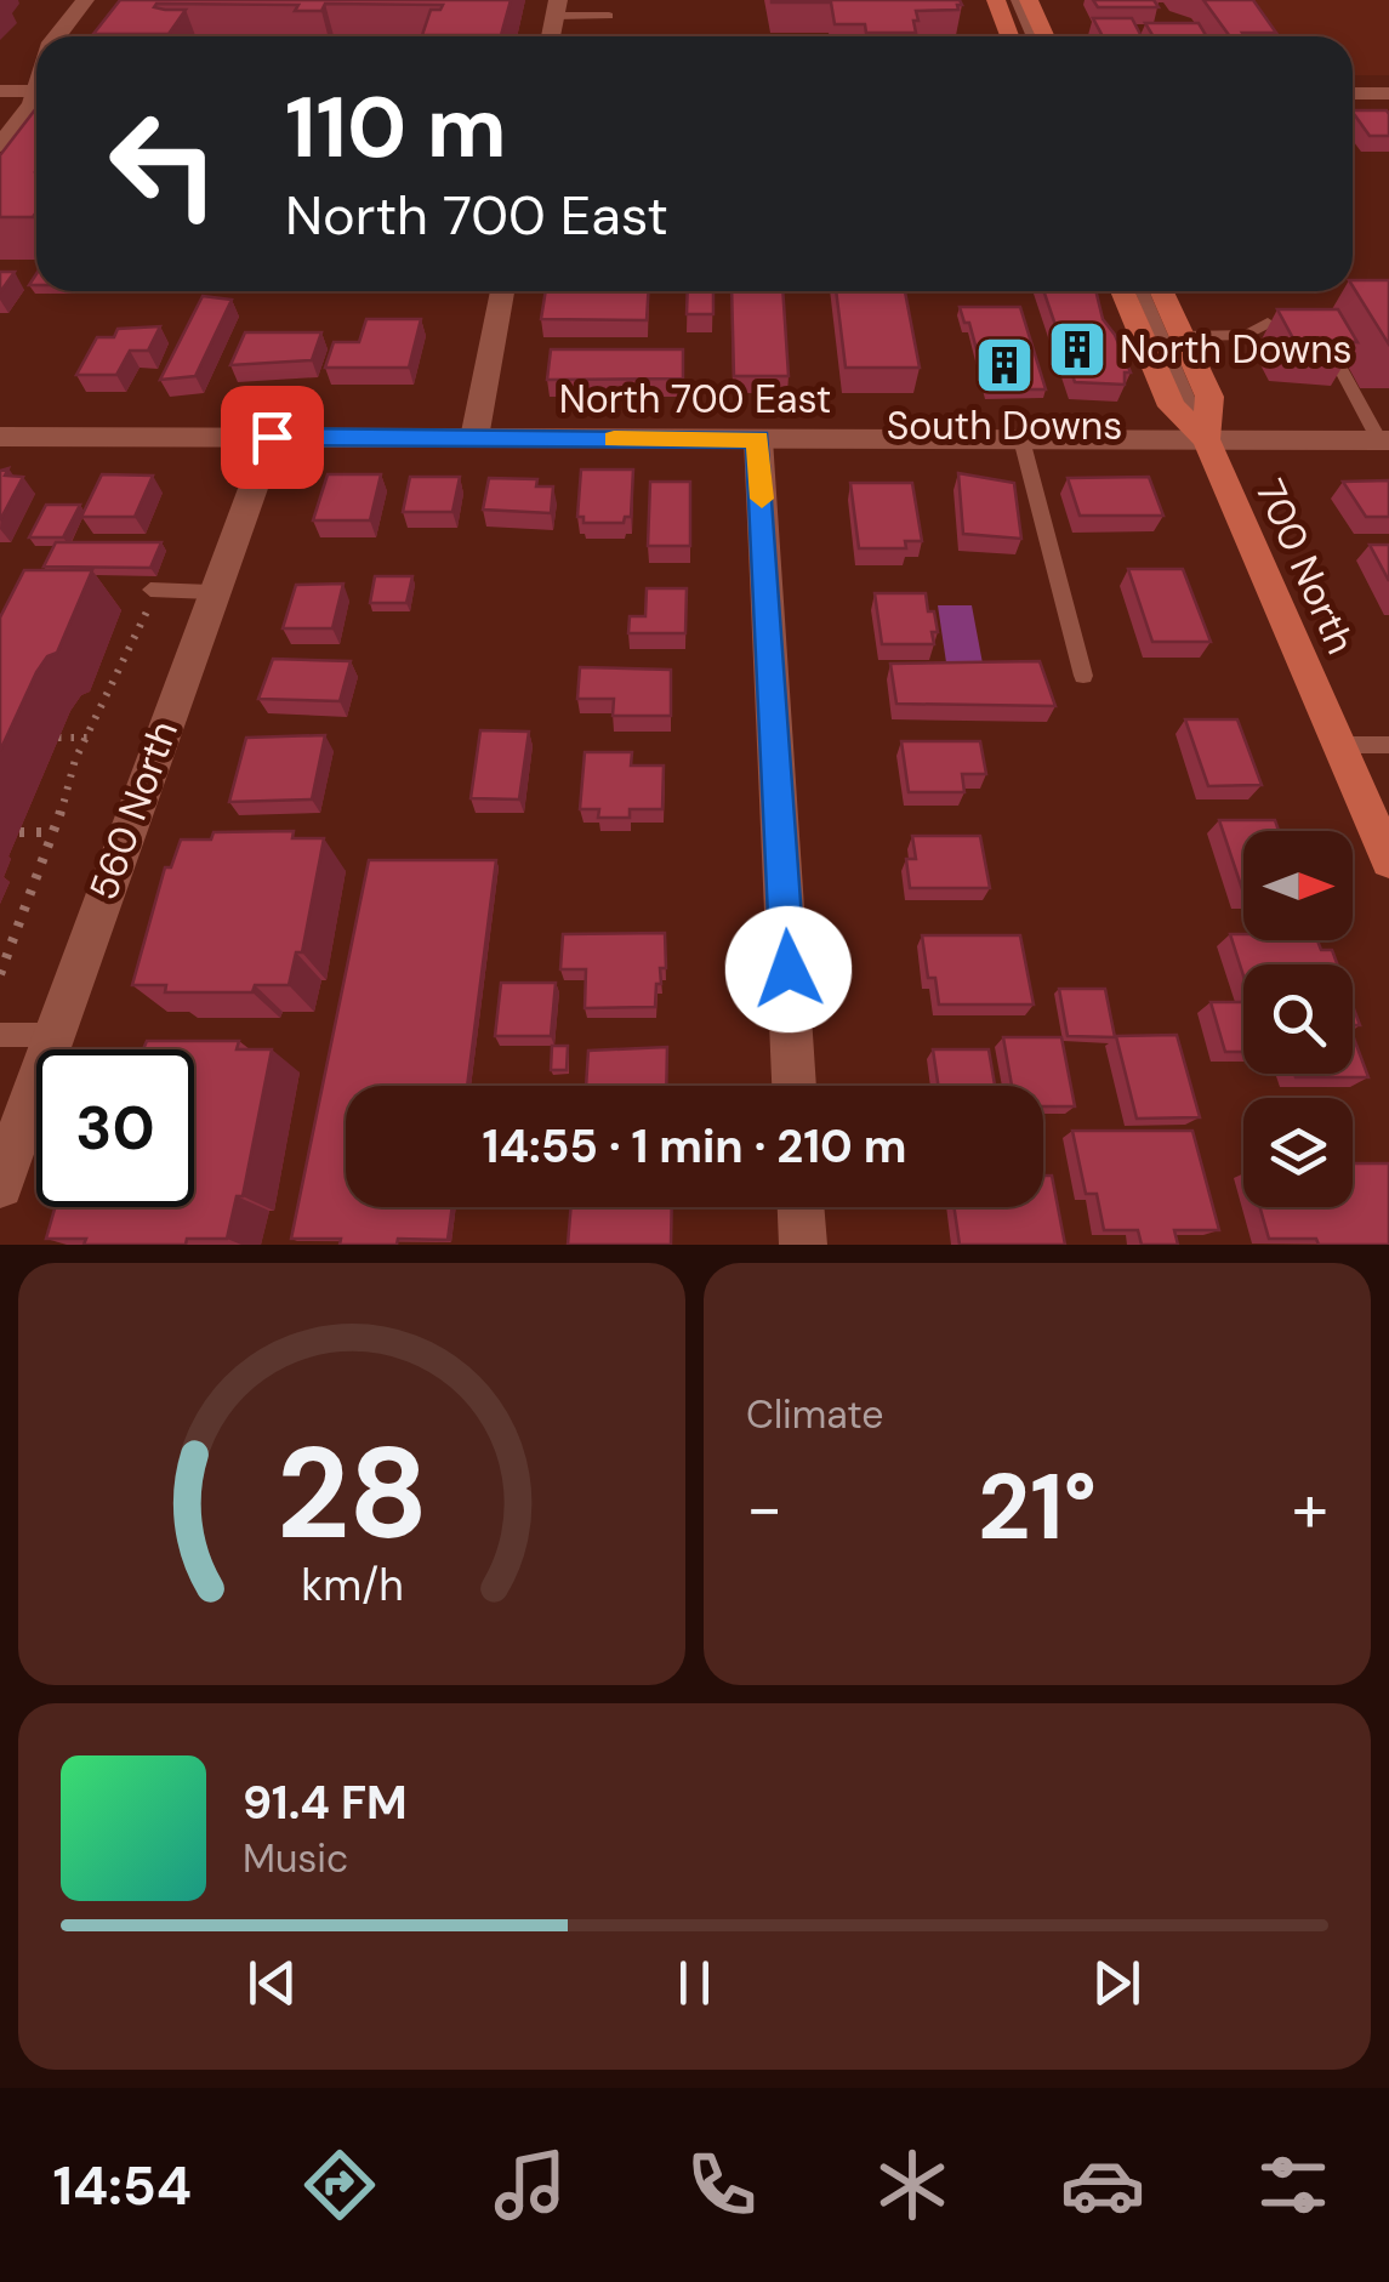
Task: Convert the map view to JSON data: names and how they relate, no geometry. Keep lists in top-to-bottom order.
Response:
{
  "streets": {
    "main road": ["700 North"],
    "street": ["North 700 East", "560 North"]
  },
  "crossings": [
    ["North 700 East", "700 North"],
    ["North 700 East", "560 North"]
  ],
  "places": {
    "building": ["North Downs", "South Downs"]
  },
  "north": "right",
  "page": {
    "turn": ["110 m", "North 700 East"],
    "limit": "30",
    "trip": "14:55 · 1 min · 210 m",
    "tile": "Climate",
    "heat": ["−", "21°", "+"],
    "song": ["91.4 FM", "Music"],
    "tabs": "14:54",
    "gauge": ["28", "km/h"]
  }
}
